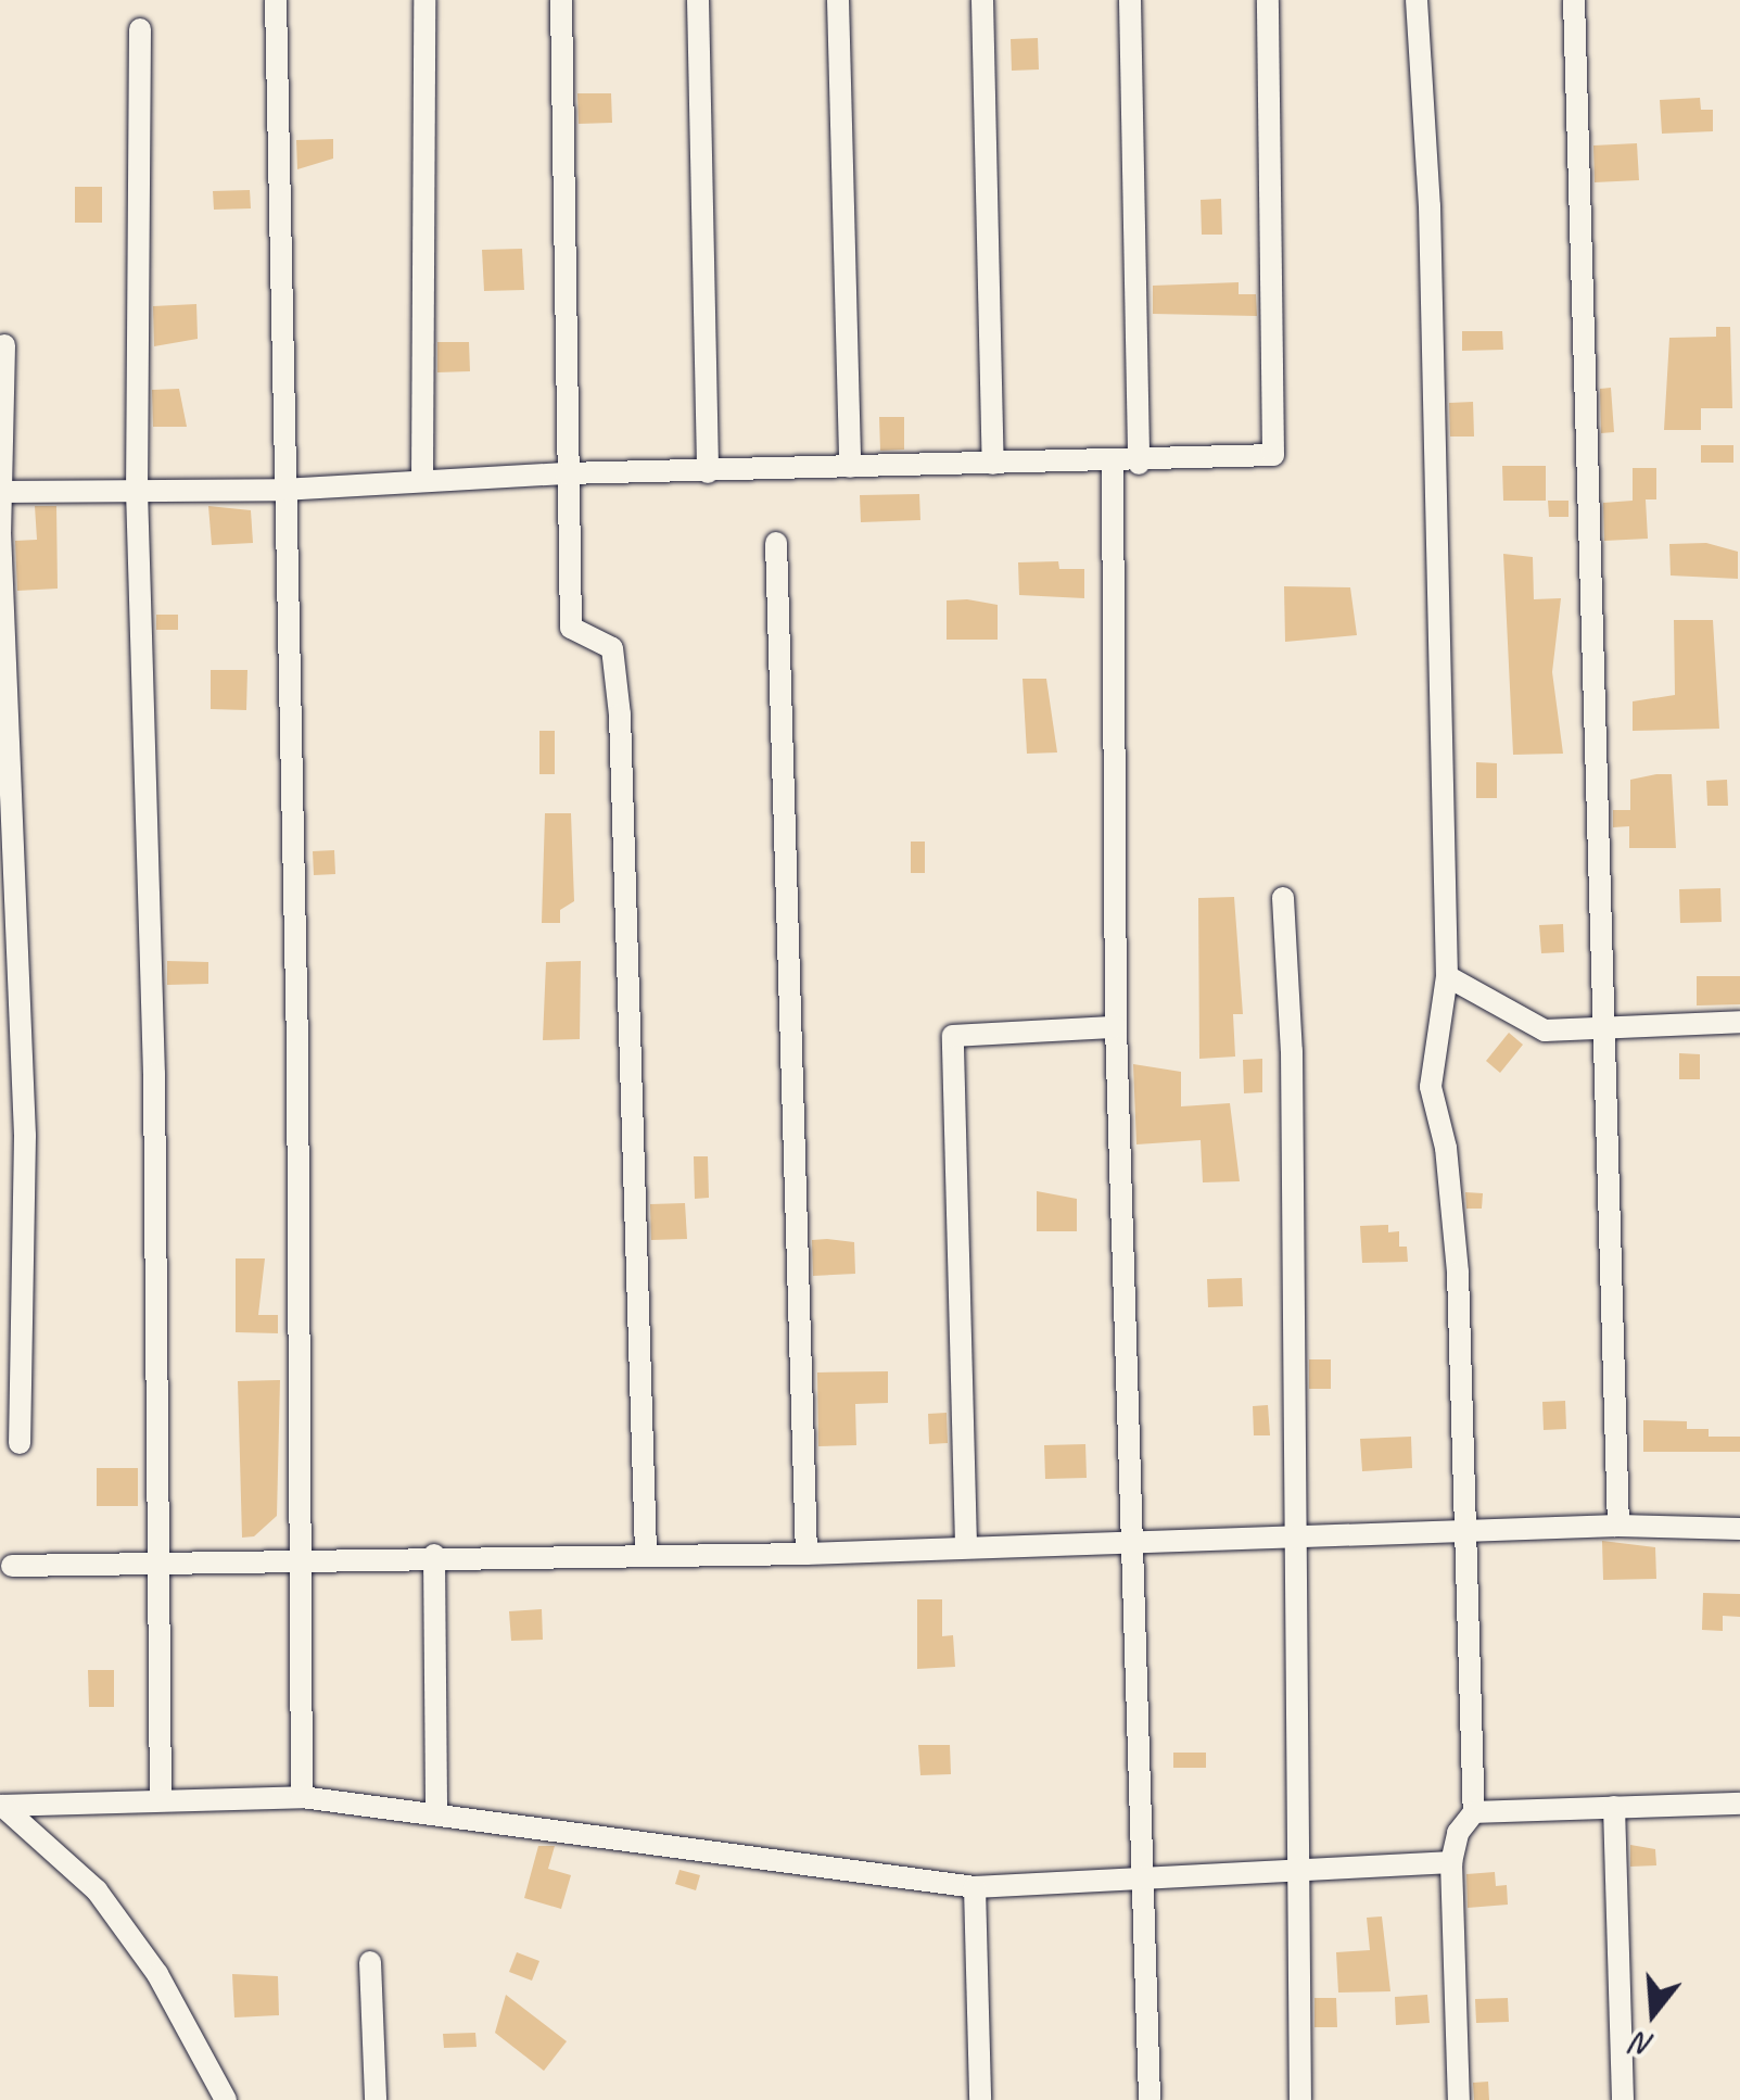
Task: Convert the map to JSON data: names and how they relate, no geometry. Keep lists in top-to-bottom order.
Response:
{
  "north": "bottom"
}
